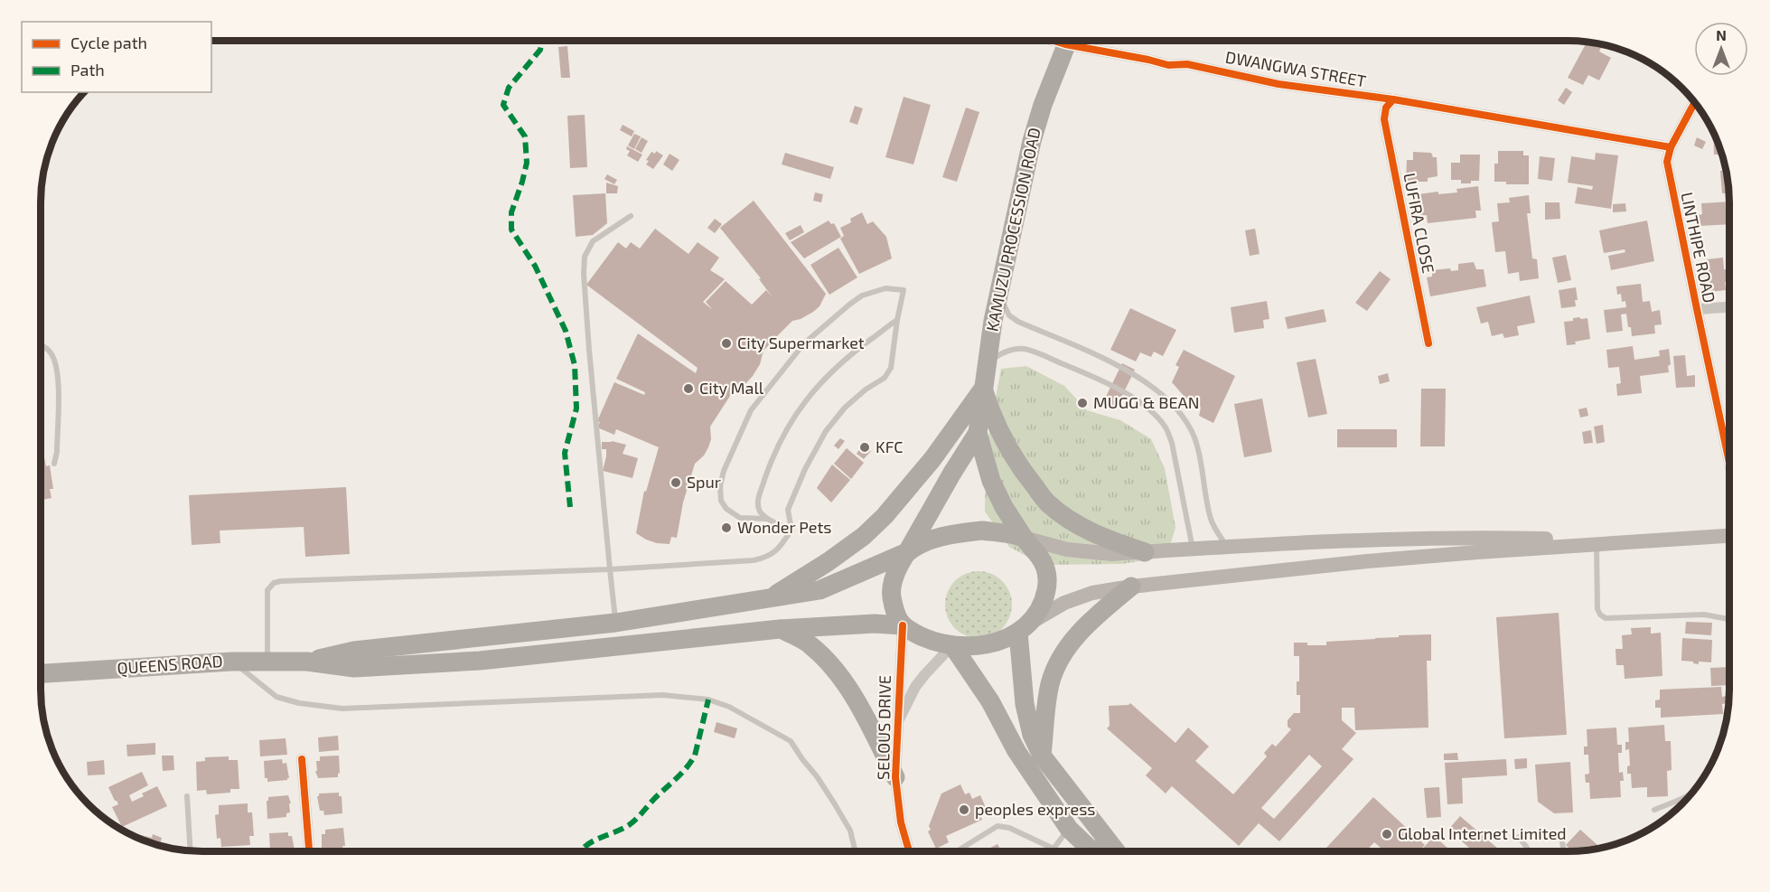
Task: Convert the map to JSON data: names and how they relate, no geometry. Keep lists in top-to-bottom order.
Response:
{
  "streets": {
    "highway": ["KAMUZU PROCESSION ROAD", "QUEENS ROAD"],
    "street": [
      "DWANGWA STREET",
      "LUFIRA CLOSE",
      "LINTHIPE ROAD",
      "SELOUS DRIVE"
    ]
  },
  "crossings": [
    ["DWANGWA STREET", "LUFIRA CLOSE"],
    ["DWANGWA STREET", "LINTHIPE ROAD"]
  ],
  "places": [
    "City Supermarket",
    "City Mall",
    "MUGG & BEAN",
    "KFC",
    "Spur",
    "Wonder Pets",
    "peoples express",
    "Global Internet Limited"
  ],
  "legend": ["Cycle path", "Path"],
  "north": "top"
}
